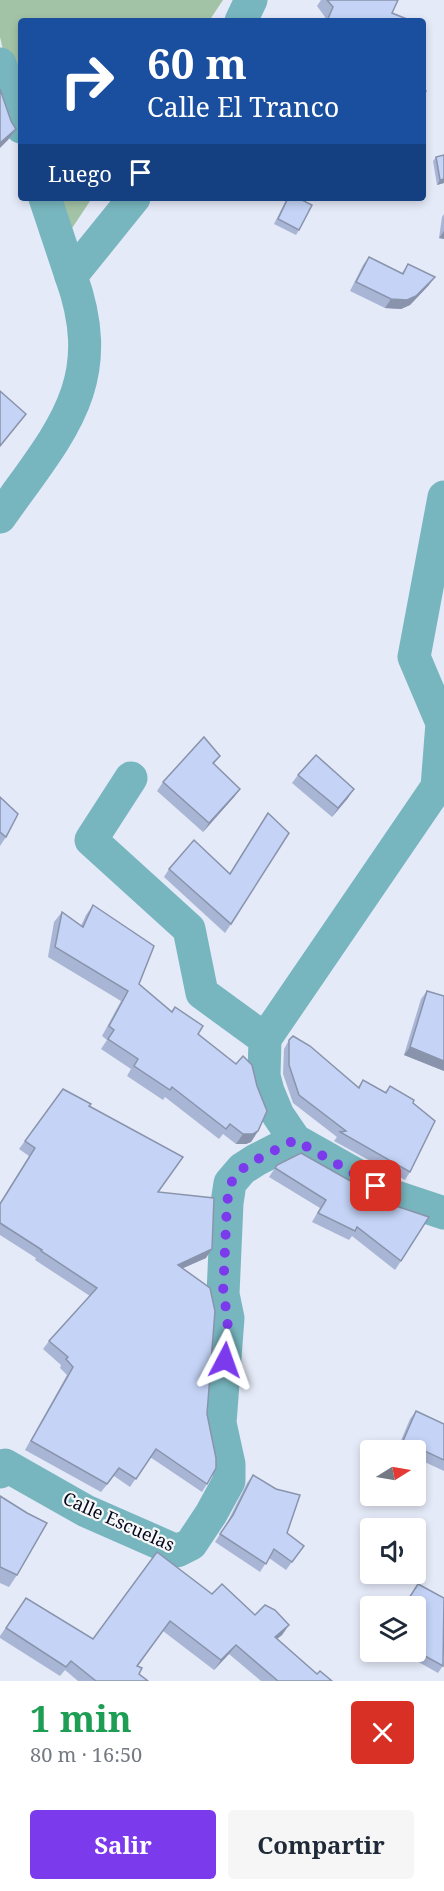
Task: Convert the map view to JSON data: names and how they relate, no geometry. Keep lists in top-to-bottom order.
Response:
{
  "streets": {
    "street": ["Calle Escuelas"]
  },
  "north": "right",
  "page": {
    "turn": ["60 m", "Calle El Tranco"],
    "then": "Luego",
    "heading": ["1 min", "80 m · 16:50"],
    "buttons": ["Salir", "Compartir"]
  }
}
